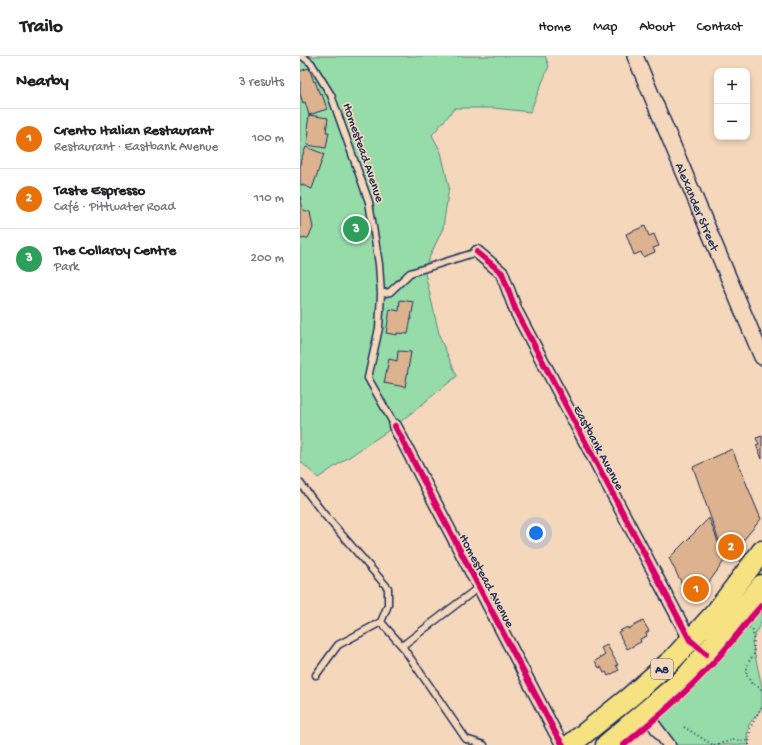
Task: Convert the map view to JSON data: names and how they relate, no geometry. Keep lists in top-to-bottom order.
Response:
{
  "streets": {
    "highway": ["A8"],
    "street": ["Homestead Avenue", "Alexander Street", "Eastbank Avenue"]
  },
  "crossings": [
    ["Eastbank Avenue", "A8"]
  ],
  "page": {
    "header": "Trailo",
    "nav": [
      "Home",
      "Map",
      "About",
      "Contact"
    ],
    "heading": ["Nearby", "3 results"],
    "map_buttons": ["+", "−"],
    "list": [
      {
        "mark": "1",
        "name": "Crento Italian Restaurant",
        "note": "Restaurant · Eastbank Avenue",
        "value": "100 m"
      },
      {
        "mark": "2",
        "name": "Taste Espresso",
        "note": "Café · Pittwater Road",
        "value": "110 m"
      },
      {
        "mark": "3",
        "name": "The Collaroy Centre",
        "note": "Park",
        "value": "200 m"
      }
    ],
    "pins": ["3", "2", "1"]
  }
}
